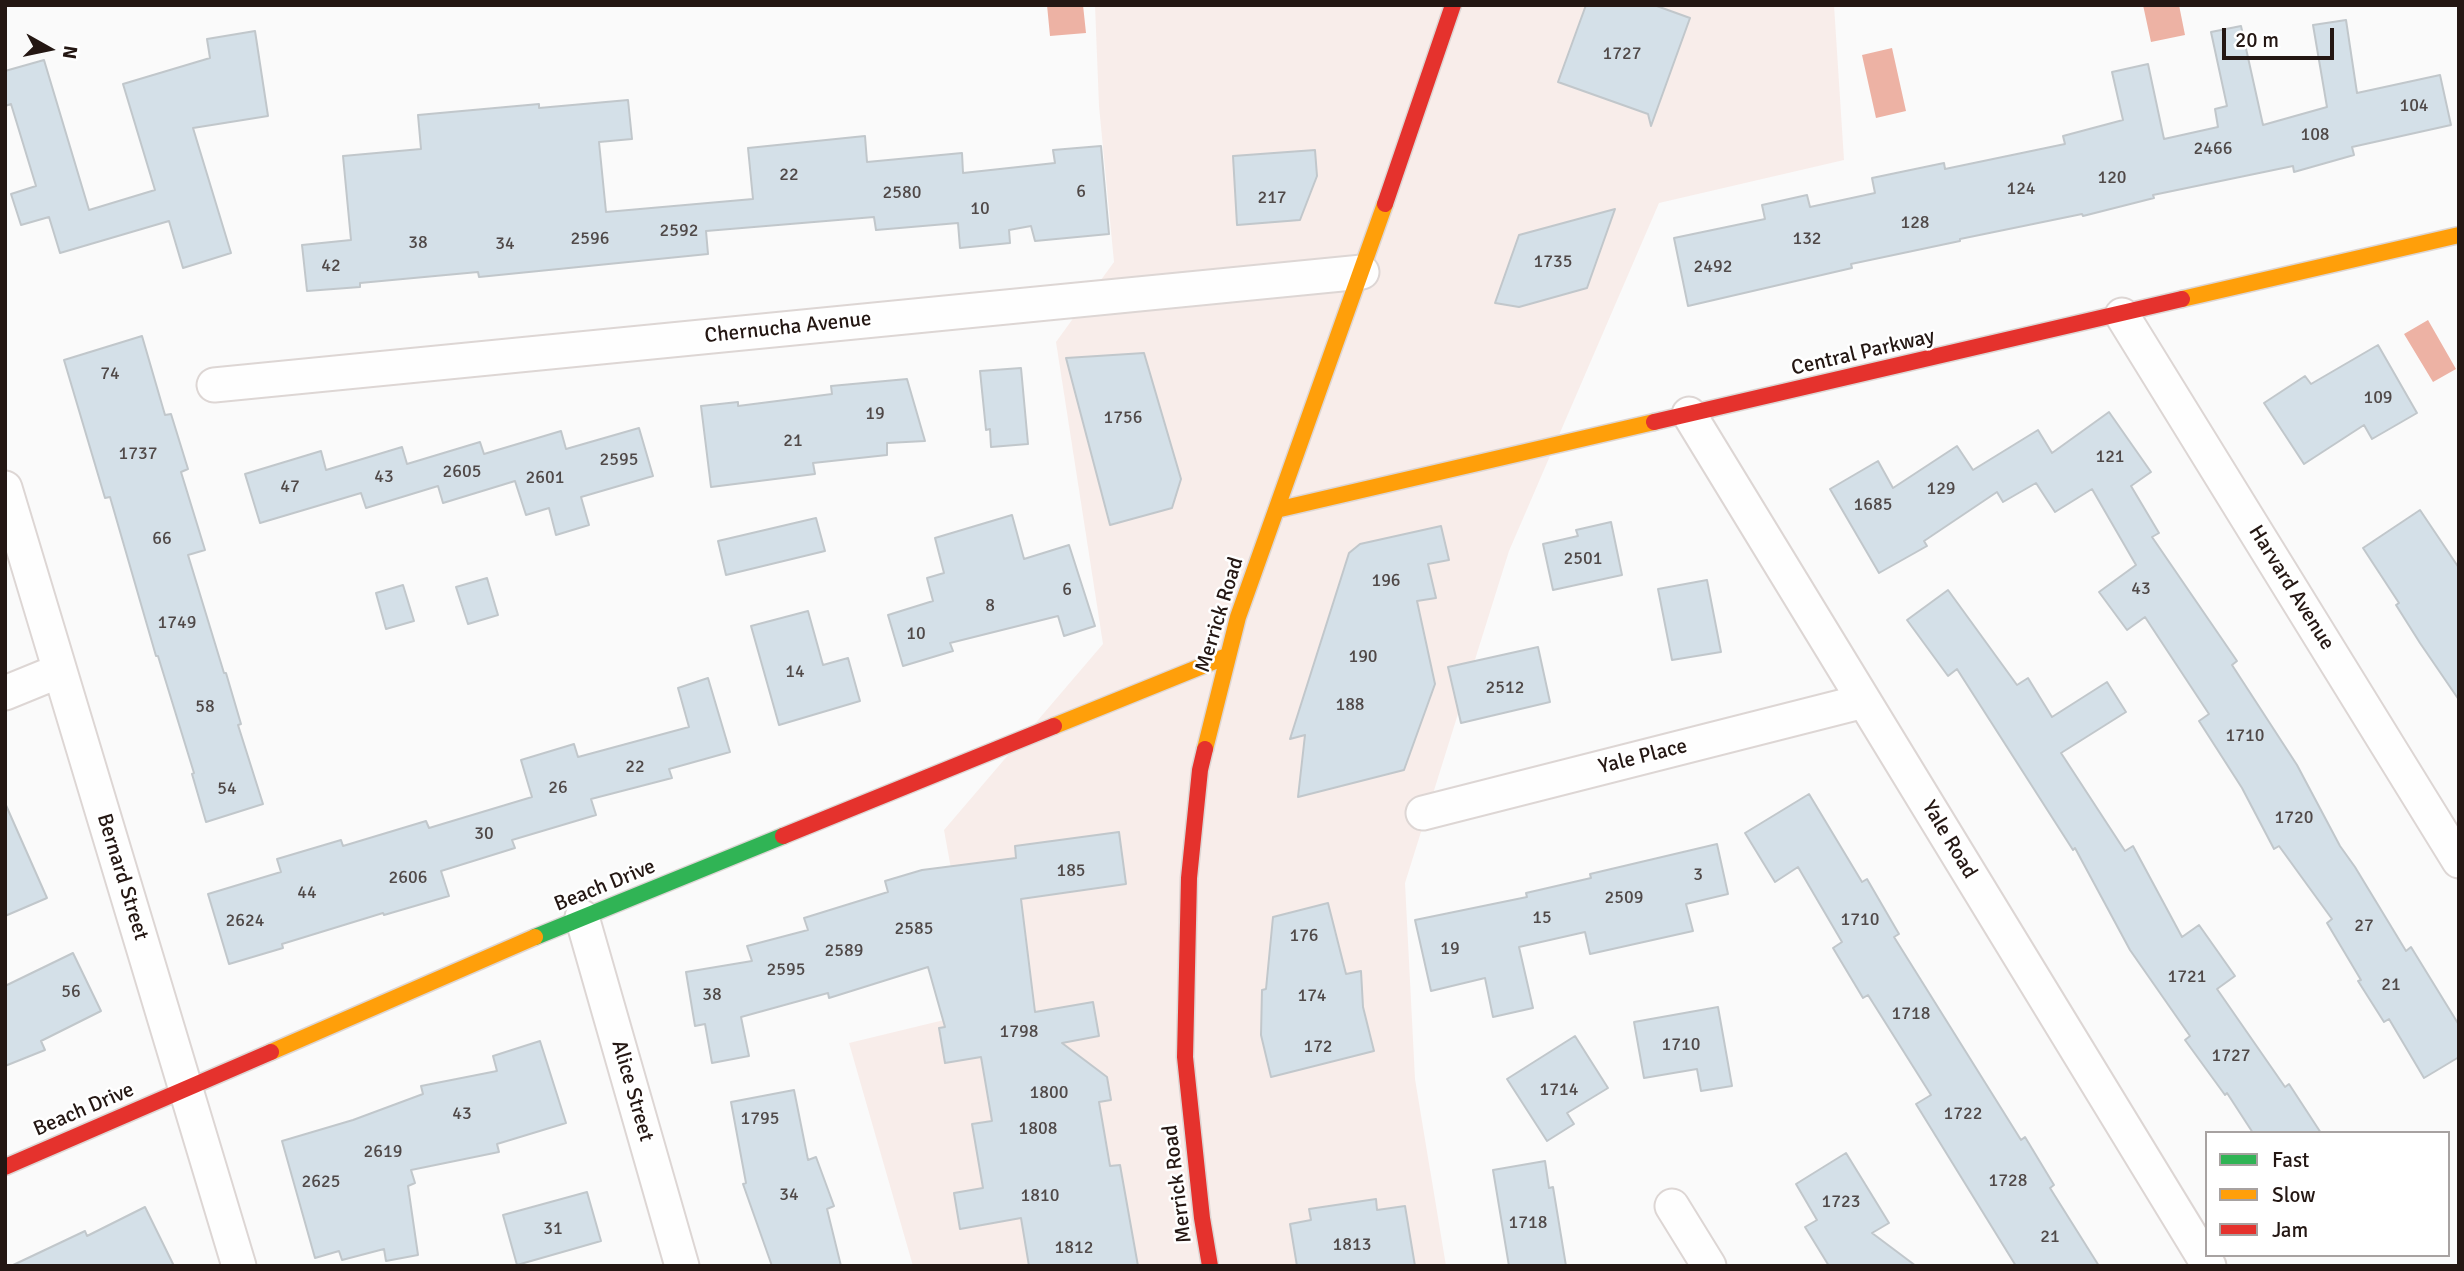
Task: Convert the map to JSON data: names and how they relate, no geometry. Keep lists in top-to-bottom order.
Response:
{
  "streets": {
    "street": [
      "Chernucha Avenue",
      "Central Parkway",
      "Harvard Avenue",
      "Merrick Road",
      "Yale Place",
      "Yale Road",
      "Bernard Street",
      "Beach Drive",
      "Alice Street"
    ]
  },
  "crossings": [
    ["Chernucha Avenue", "Merrick Road"],
    ["Central Parkway", "Harvard Avenue"],
    ["Central Parkway", "Merrick Road"],
    ["Central Parkway", "Yale Road"],
    ["Merrick Road", "Beach Drive"],
    ["Yale Place", "Yale Road"],
    ["Bernard Street", "Beach Drive"],
    ["Beach Drive", "Alice Street"]
  ],
  "house_numbers": [
    "1727",
    "104",
    "108",
    "2466",
    "22",
    "120",
    "124",
    "6",
    "2580",
    "217",
    "10",
    "128",
    "2592",
    "2596",
    "132",
    "38",
    "34",
    "1735",
    "42",
    "2492",
    "74",
    "109",
    "19",
    "1756",
    "21",
    "1737",
    "121",
    "2595",
    "2605",
    "43",
    "2601",
    "47",
    "129",
    "1685",
    "66",
    "2501",
    "196",
    "43",
    "6",
    "8",
    "1749",
    "10",
    "190",
    "14",
    "2512",
    "188",
    "58",
    "1710",
    "22",
    "26",
    "54",
    "1720",
    "30",
    "185",
    "3",
    "2606",
    "44",
    "2509",
    "15",
    "1710",
    "2624",
    "27",
    "2585",
    "176",
    "19",
    "2589",
    "2595",
    "1721",
    "21",
    "56",
    "38",
    "174",
    "1718",
    "1798",
    "1710",
    "172",
    "1727",
    "1714",
    "1800",
    "43",
    "1722",
    "1795",
    "1808",
    "2619",
    "1728",
    "2625",
    "34",
    "1810",
    "1723",
    "1718",
    "31",
    "21",
    "1813",
    "1812"
  ],
  "legend": ["Fast", "Slow", "Jam"],
  "scale_bar": "20 m",
  "north": "right"
}
